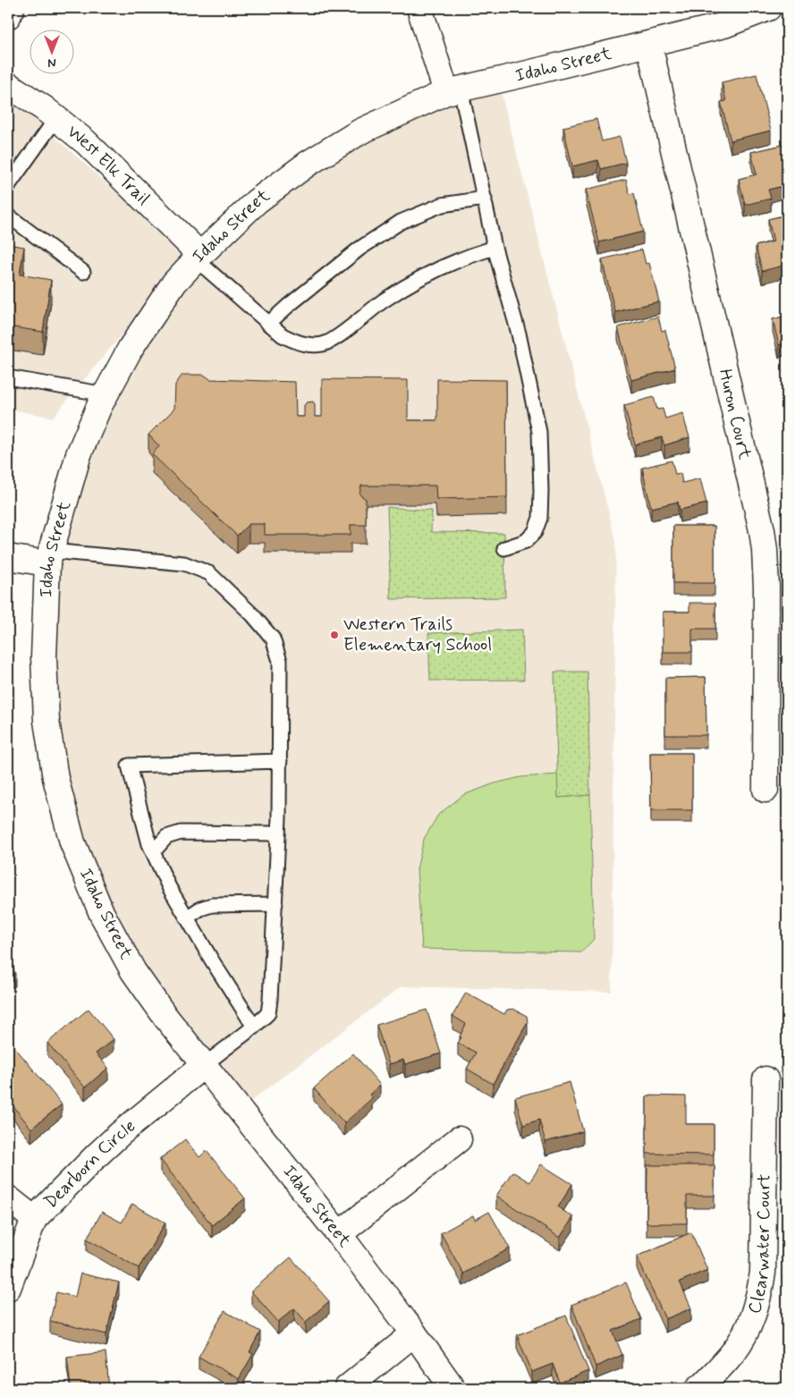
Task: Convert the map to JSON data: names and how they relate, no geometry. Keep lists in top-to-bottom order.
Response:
{
  "streets": {
    "street": [
      "Idaho Street",
      "West Elk Trail",
      "Huron Court",
      "Dearborn Circle",
      "Clearwater Court"
    ]
  },
  "crossings": [
    ["Idaho Street", "West Elk Trail"],
    ["Idaho Street", "Huron Court"],
    ["Idaho Street", "Dearborn Circle"]
  ],
  "places": ["Western Trails Elementary School"],
  "north": "bottom"
}
